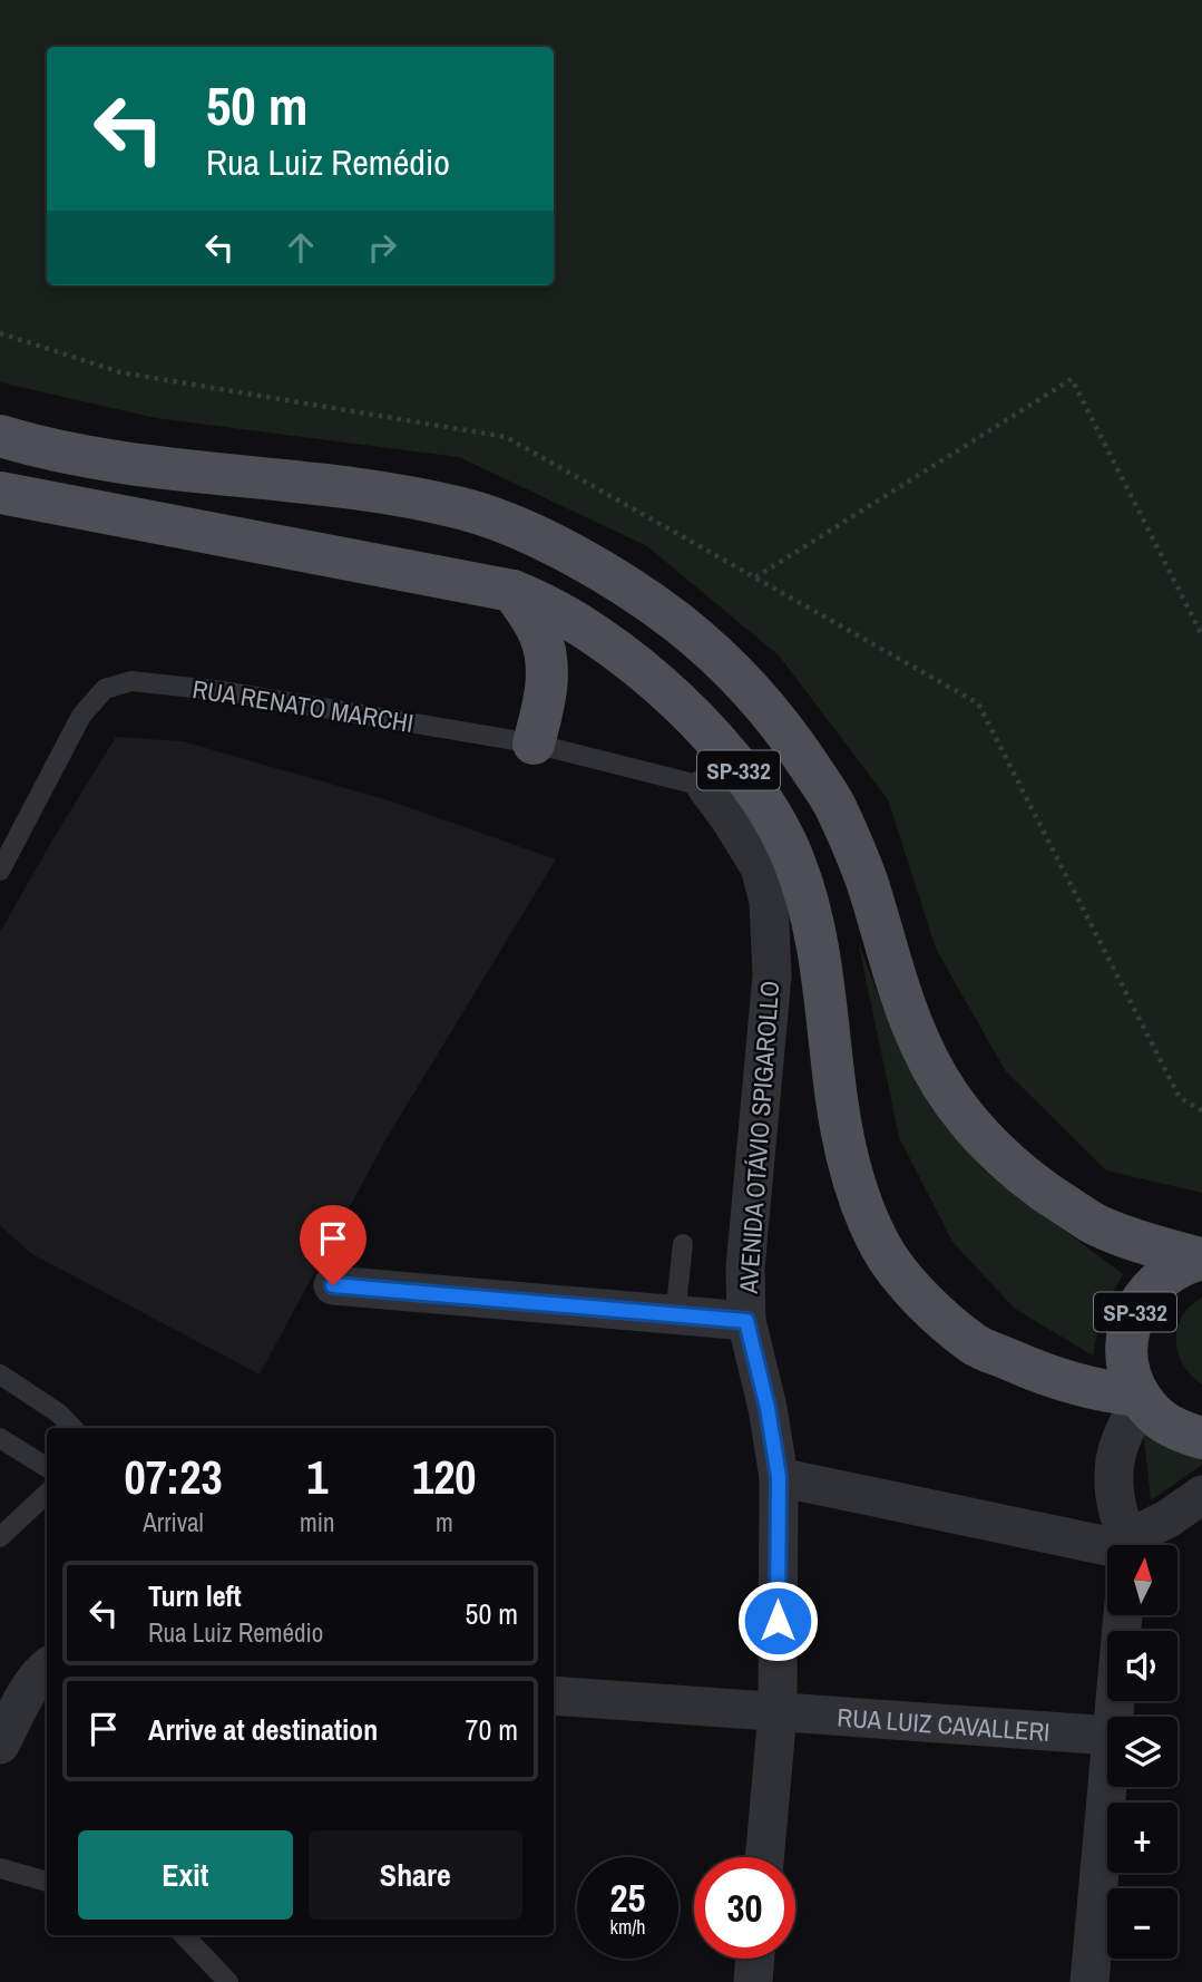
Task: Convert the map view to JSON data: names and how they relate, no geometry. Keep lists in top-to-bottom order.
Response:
{
  "streets": {
    "main road": ["SP-332"],
    "street": ["AVENIDA OTÁVIO SPIGAROLLO", "RUA LUIZ CAVALLERI"],
    "lane": ["RUA RENATO MARCHI"]
  },
  "crossings": [
    ["RUA RENATO MARCHI", "AVENIDA OTÁVIO SPIGAROLLO"],
    ["AVENIDA OTÁVIO SPIGAROLLO", "RUA LUIZ CAVALLERI"]
  ],
  "north": "top",
  "page": {
    "turn": ["50 m", "Rua Luiz Remédio"],
    "eta": [
      "07:23",
      "Arrival",
      "1",
      "min",
      "120",
      "m"
    ],
    "map_buttons": ["+", "−"],
    "list": [
      {
        "name": "Turn left",
        "note": "Rua Luiz Remédio",
        "value": "50 m"
      },
      {
        "name": "Arrive at destination",
        "value": "70 m"
      }
    ],
    "buttons": ["Exit", "Share"],
    "speed": "25 km/h",
    "limit": "30"
  }
}
